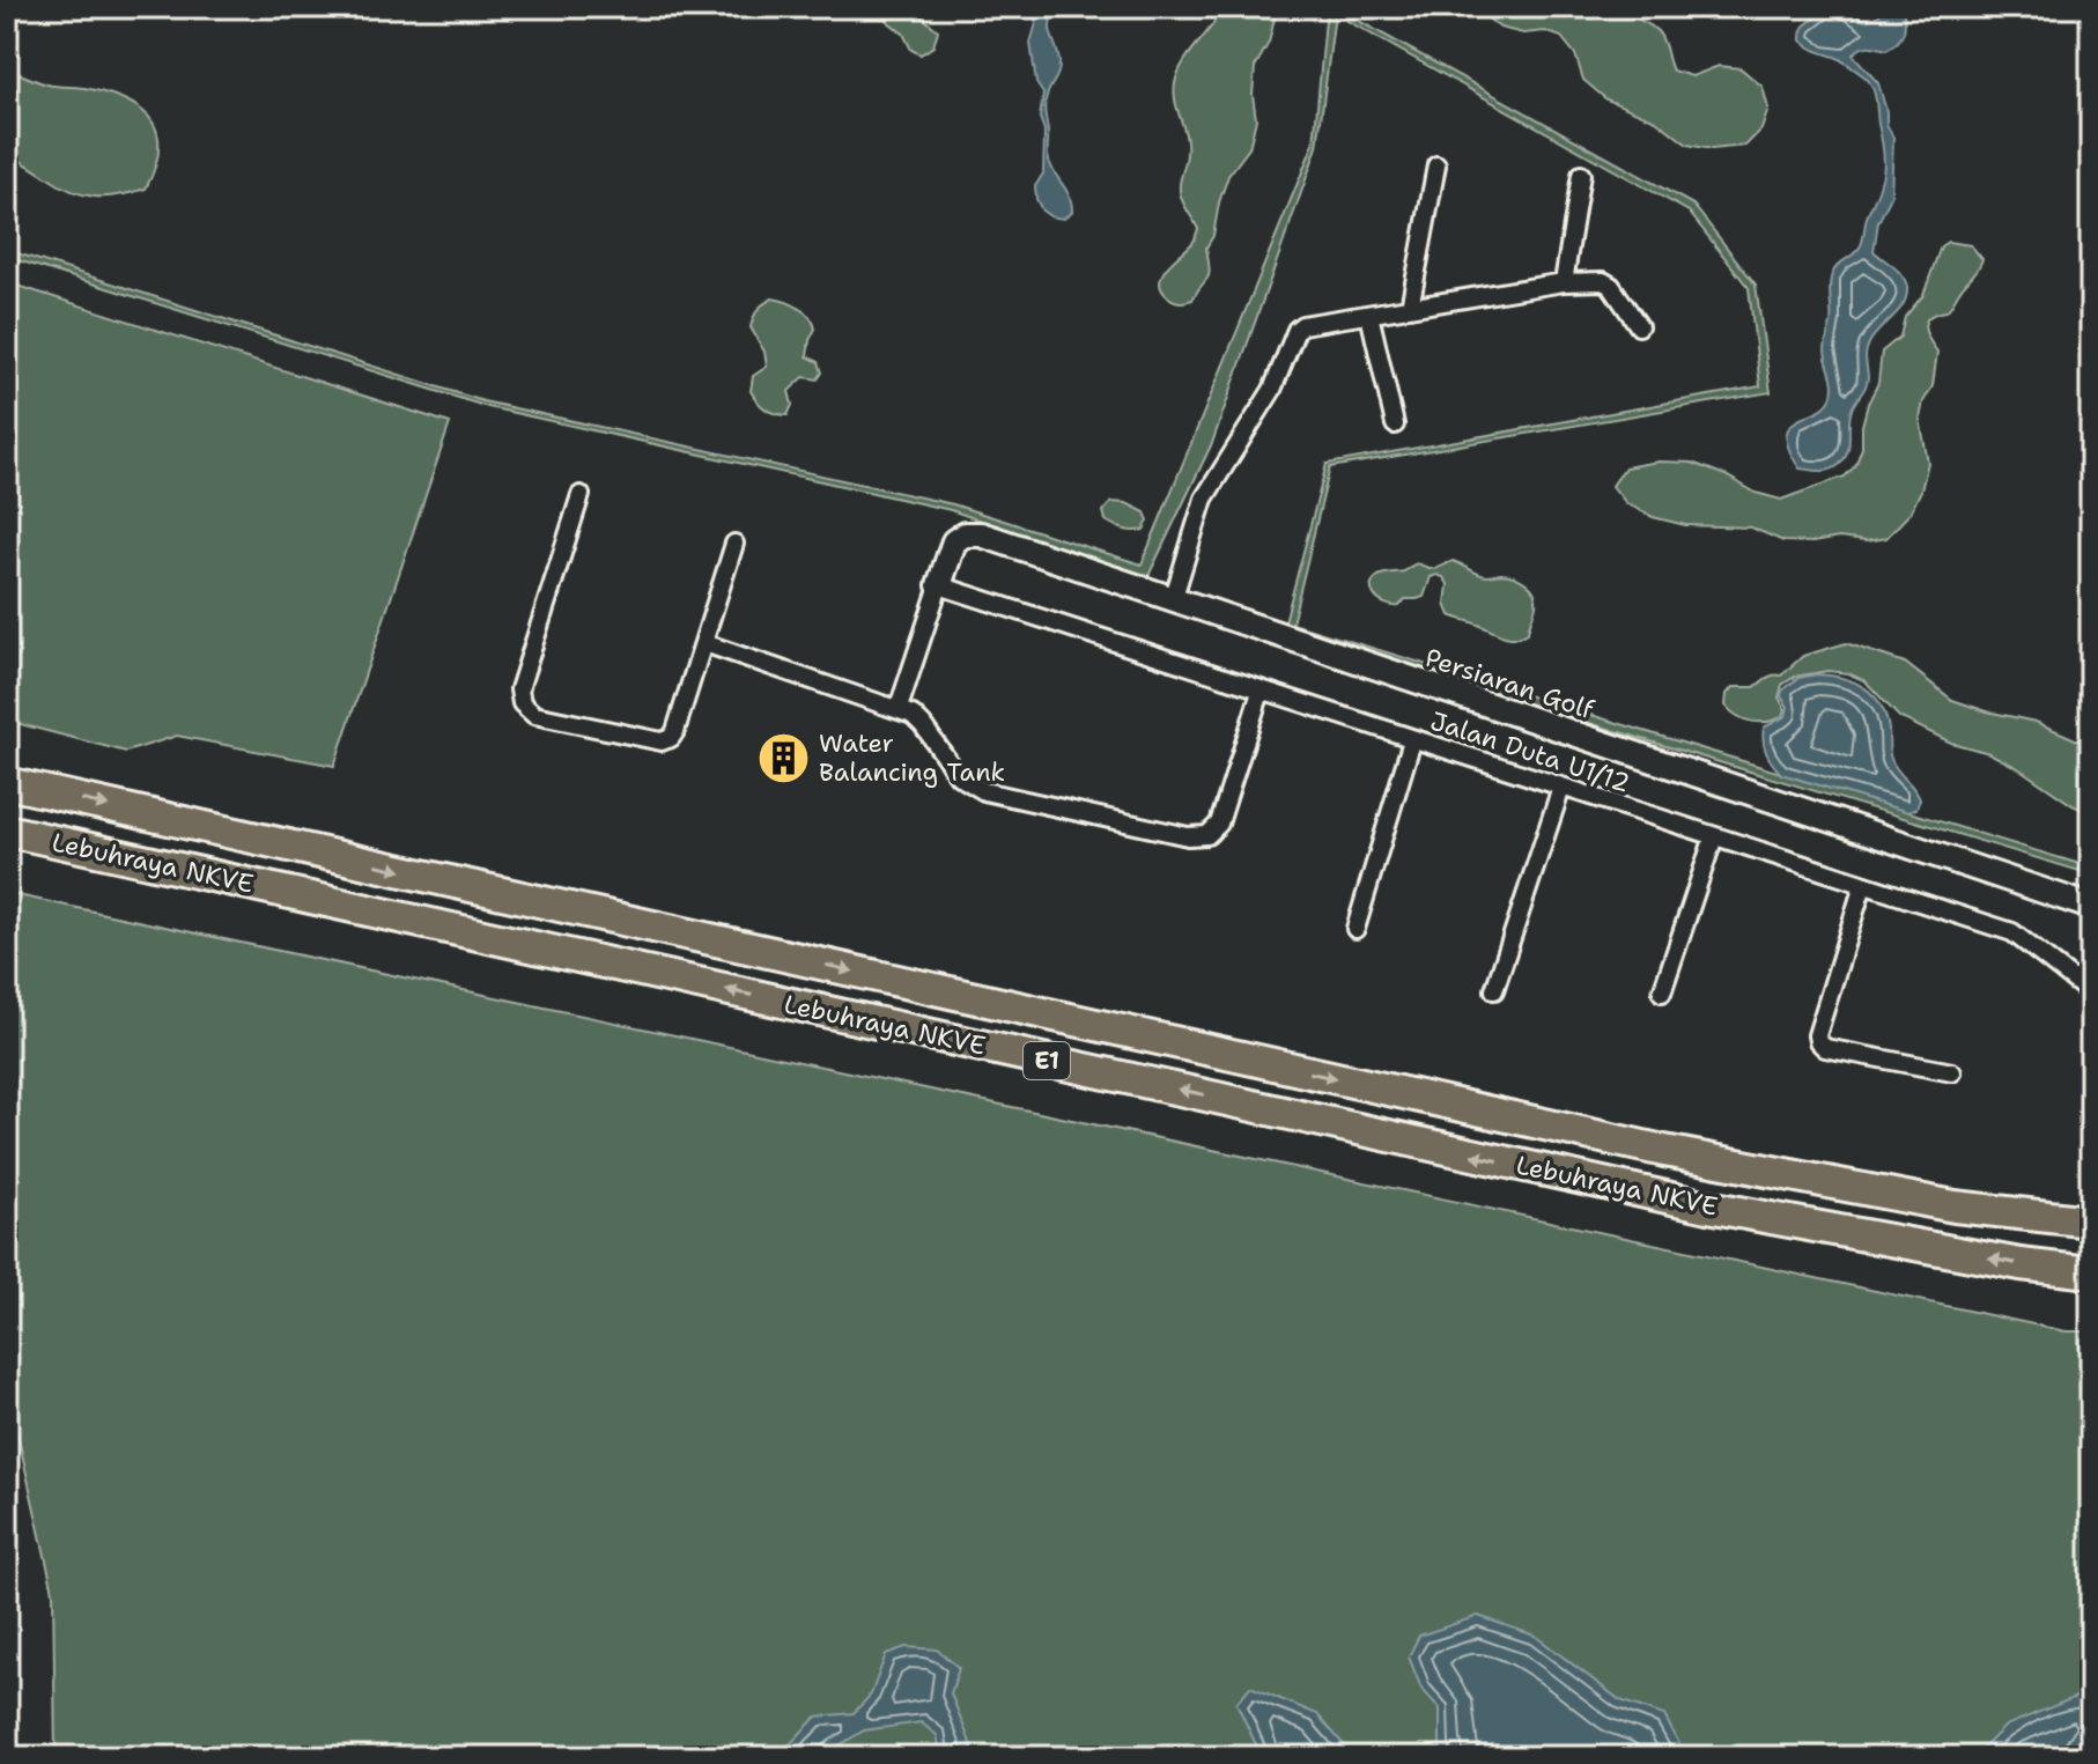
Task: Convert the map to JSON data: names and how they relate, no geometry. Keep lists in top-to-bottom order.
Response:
{
  "streets": {
    "highway": ["Lebuhraya NKVE", "E1"],
    "street": ["Persiaran Golf", "Jalan Duta U1/12"]
  },
  "crossings": [
    ["Persiaran Golf", "Jalan Duta U1/12"]
  ],
  "places": {
    "building": ["Water Balancing Tank"]
  }
}
